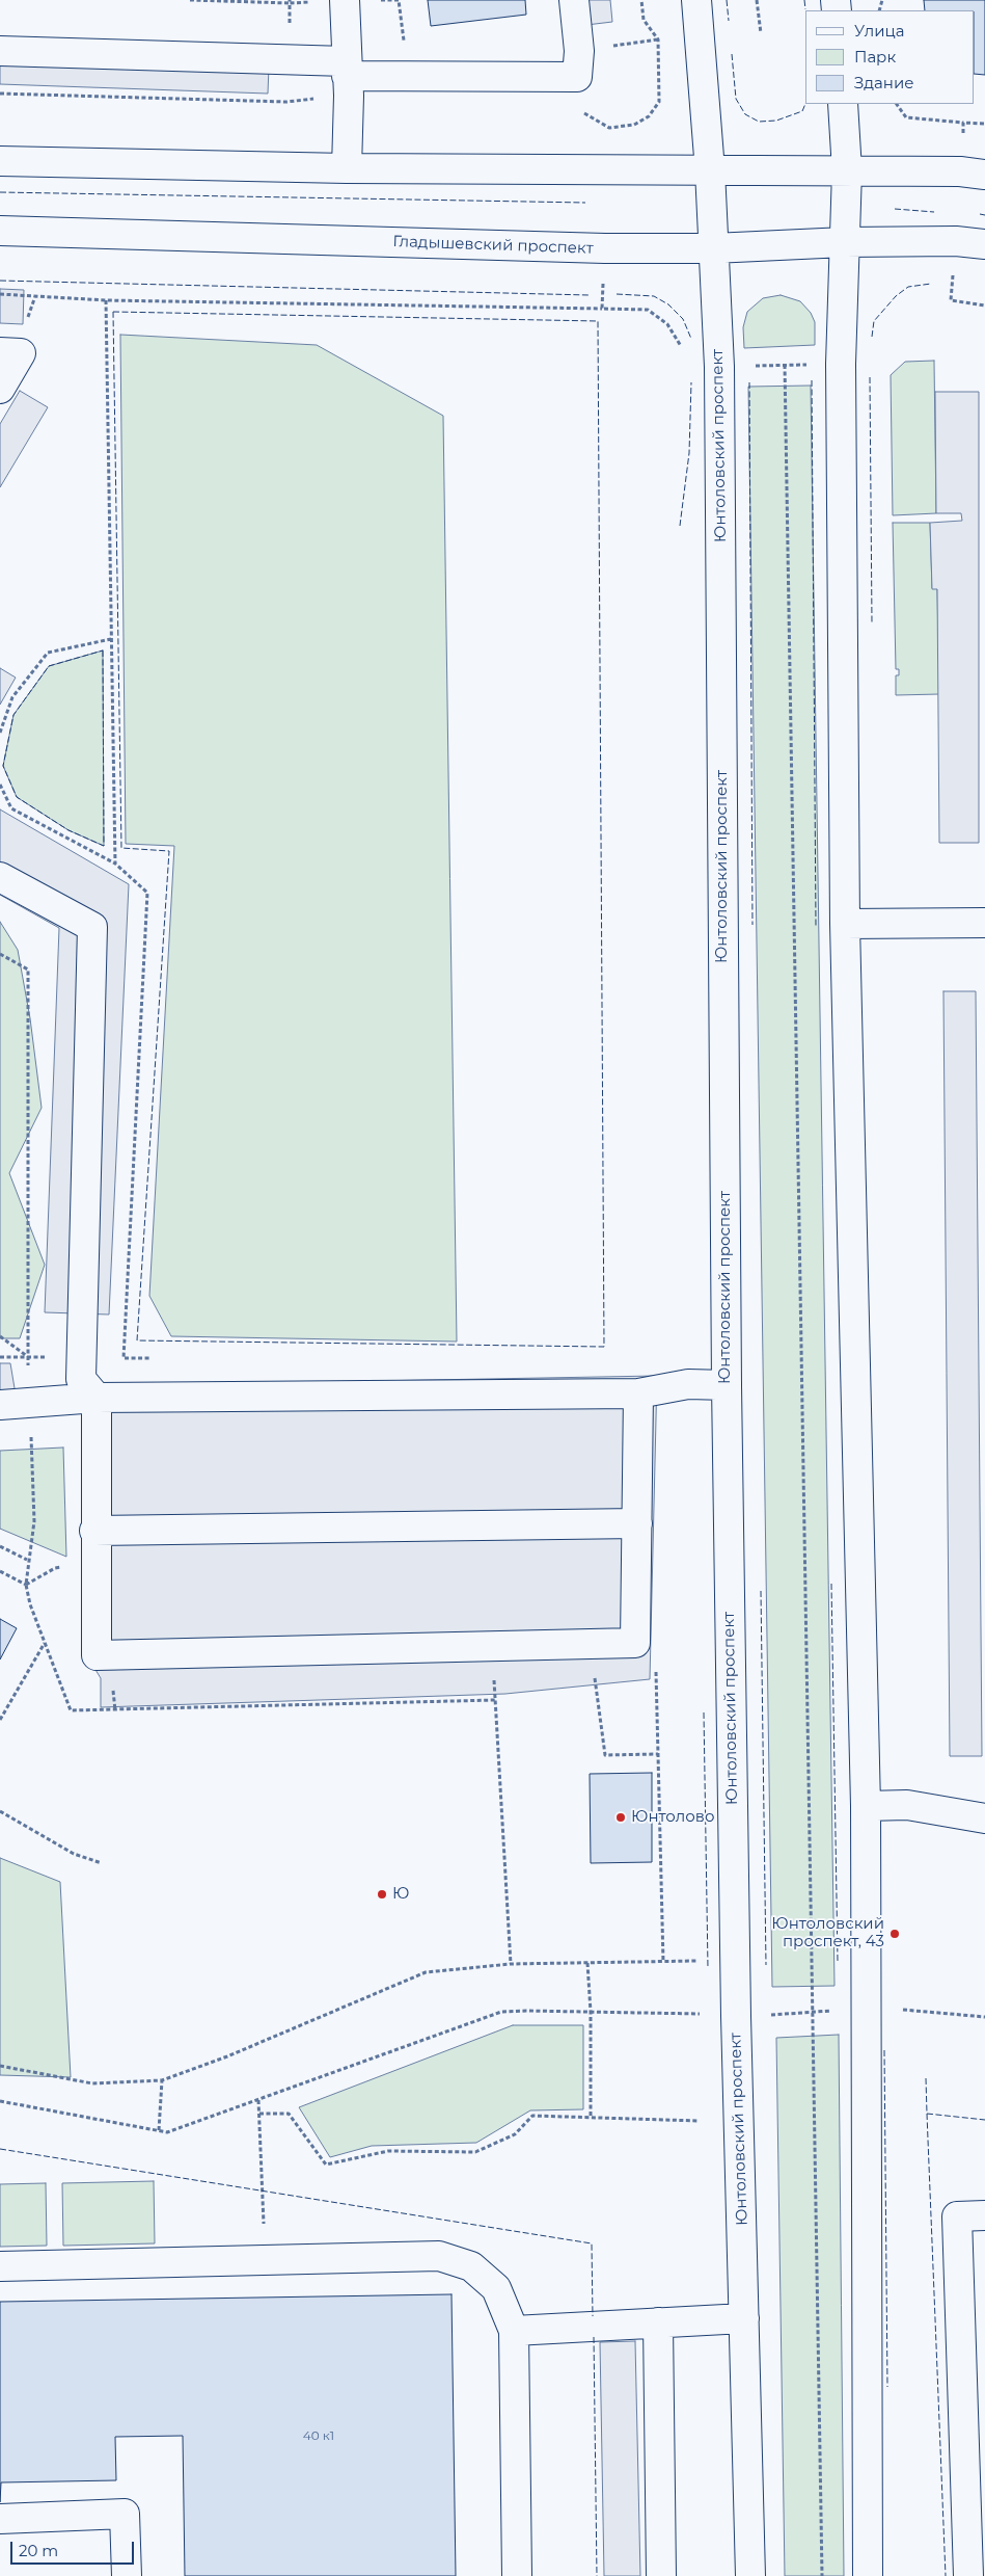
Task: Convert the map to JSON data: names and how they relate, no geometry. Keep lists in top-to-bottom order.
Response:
{
  "streets": {
    "street": ["Гладышевский проспект", "Юнтоловский проспект"]
  },
  "crossings": [
    ["Гладышевский проспект", "Юнтоловский проспект"]
  ],
  "places": ["Юнтолово", "Ю", "Юнтоловский проспект, 43"],
  "house_numbers": ["40 к1"],
  "legend": ["Улица", "Парк", "Здание"],
  "scale_bar": "20 m"
}
